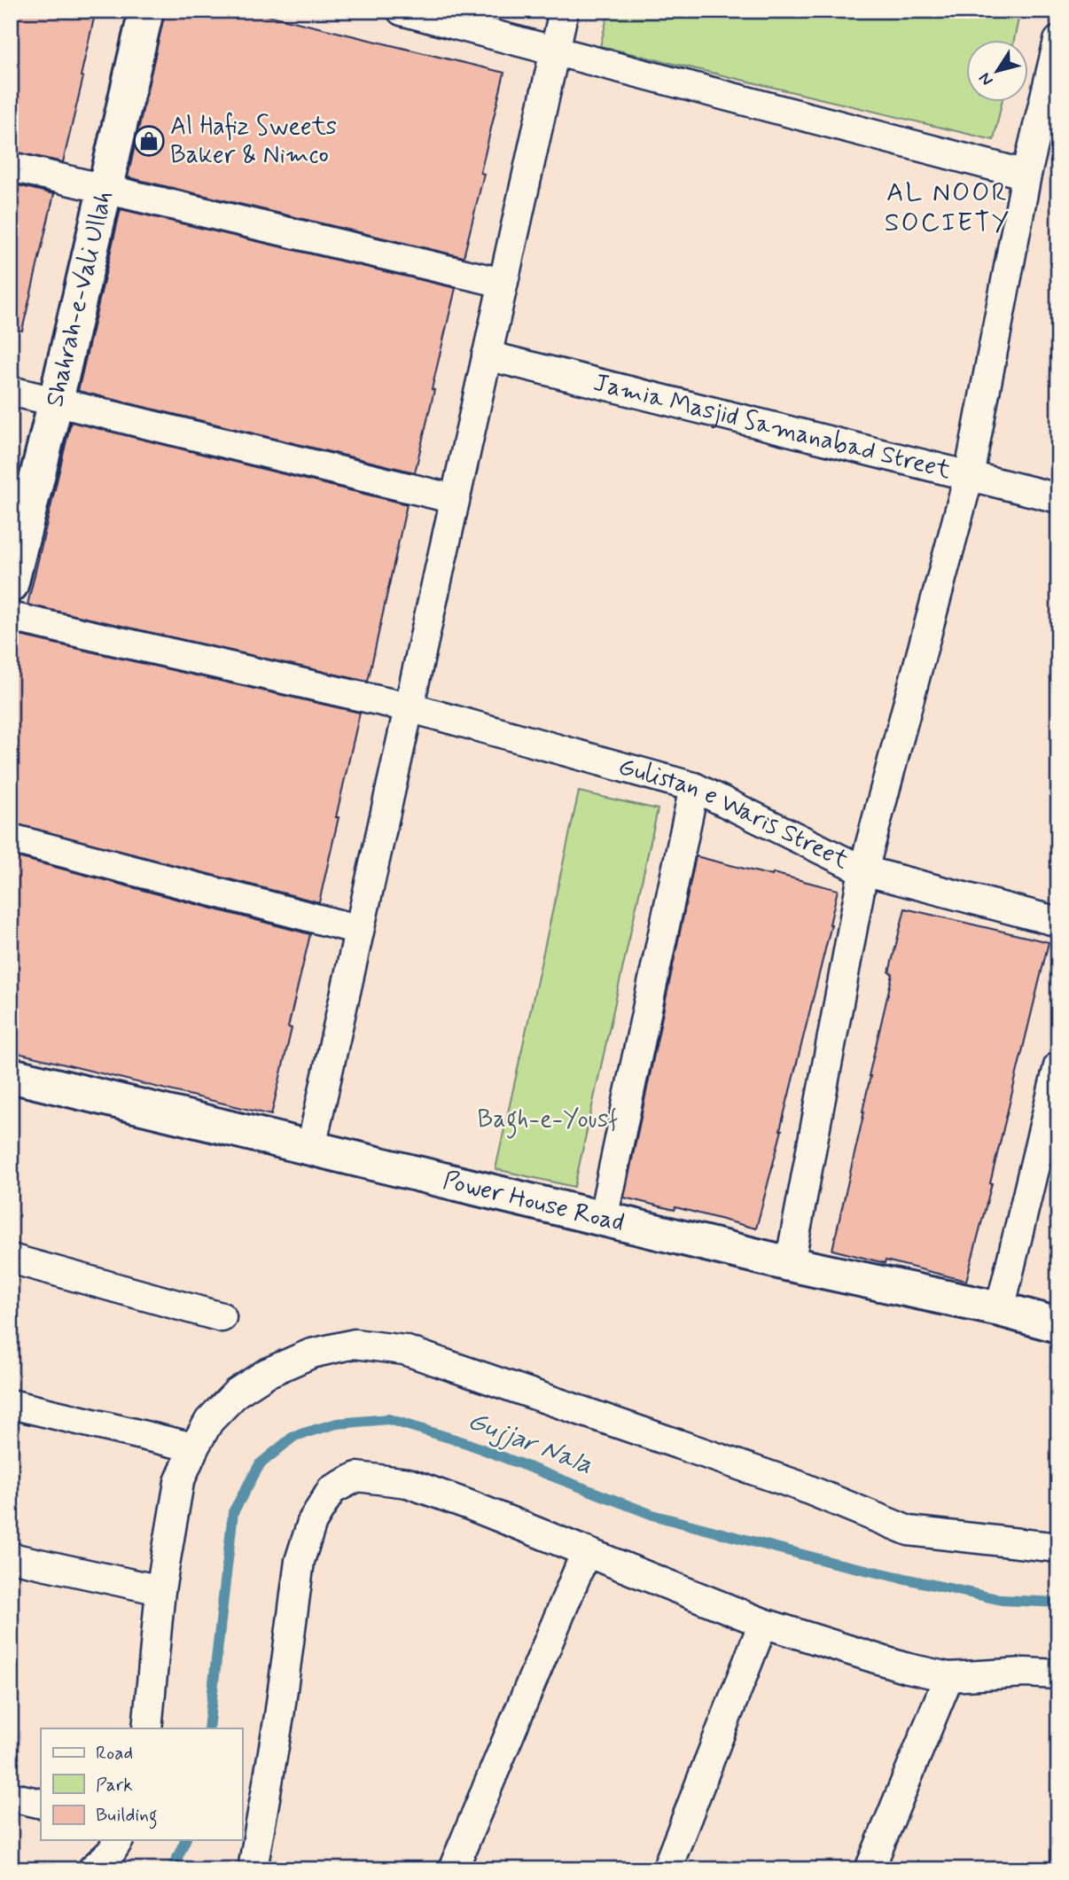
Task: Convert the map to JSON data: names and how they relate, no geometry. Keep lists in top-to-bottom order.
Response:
{
  "streets": {
    "street": [
      "Shahrah-e-Vali Ullah",
      "Jamia Masjid Samanabad Street",
      "Gulistan e Waris Street",
      "Power House Road"
    ]
  },
  "districts": ["AL NOOR SOCIETY"],
  "water": ["Gujjar Nala"],
  "parks": ["Bagh-e-Yousf"],
  "places": {
    "shop": ["Al Hafiz Sweets Baker & Nimco"]
  },
  "legend": ["Road", "Park", "Building"],
  "north": "bottom left"
}
